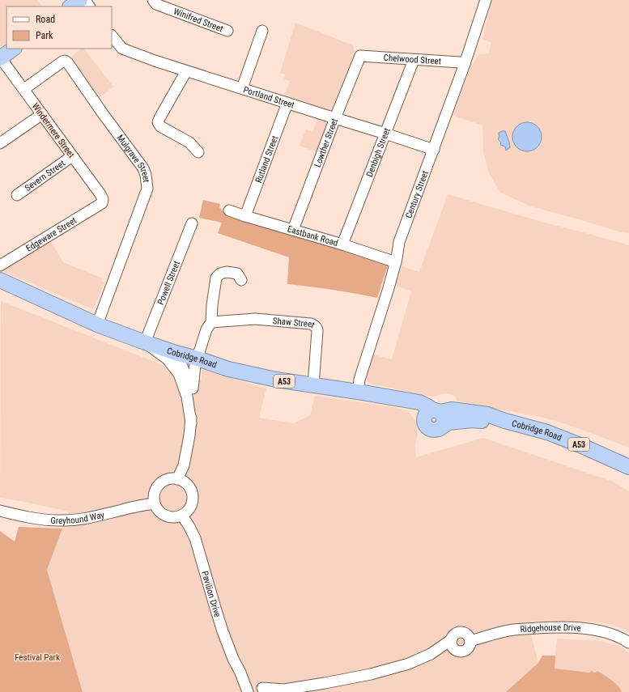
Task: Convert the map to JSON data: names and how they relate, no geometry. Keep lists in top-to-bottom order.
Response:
{
  "streets": {
    "highway": ["Cobridge Road", "A53"],
    "street": [
      "Winifred Street",
      "Chelwood Street",
      "Portland Street",
      "Windermere Street",
      "Lowther Street",
      "Denbigh Street",
      "Mulgrave Street",
      "Rutland Street",
      "Severn Street",
      "Century Street",
      "Edgeware Street",
      "Eastbank Road",
      "Powell Street",
      "Shaw Street",
      "Greyhound Way",
      "Pavilion Drive",
      "Ridgehouse Drive"
    ]
  },
  "crossings": [
    ["Chelwood Street", "Lowther Street"],
    ["Chelwood Street", "Denbigh Street"],
    ["Chelwood Street", "Century Street"],
    ["Portland Street", "Lowther Street"],
    ["Portland Street", "Denbigh Street"],
    ["Portland Street", "Rutland Street"],
    ["Portland Street", "Century Street"],
    ["Windermere Street", "Mulgrave Street"],
    ["Windermere Street", "Severn Street"],
    ["Windermere Street", "Edgeware Street"],
    ["Lowther Street", "Eastbank Road"],
    ["Denbigh Street", "Eastbank Road"],
    ["Mulgrave Street", "Cobridge Road"],
    ["Rutland Street", "Eastbank Road"],
    ["Century Street", "Eastbank Road"],
    ["Century Street", "Cobridge Road"],
    ["Powell Street", "Cobridge Road"],
    ["Shaw Street", "Cobridge Road"],
    ["Greyhound Way", "Pavilion Drive"]
  ],
  "parks": ["Festival Park"],
  "legend": ["Road", "Park"]
}
